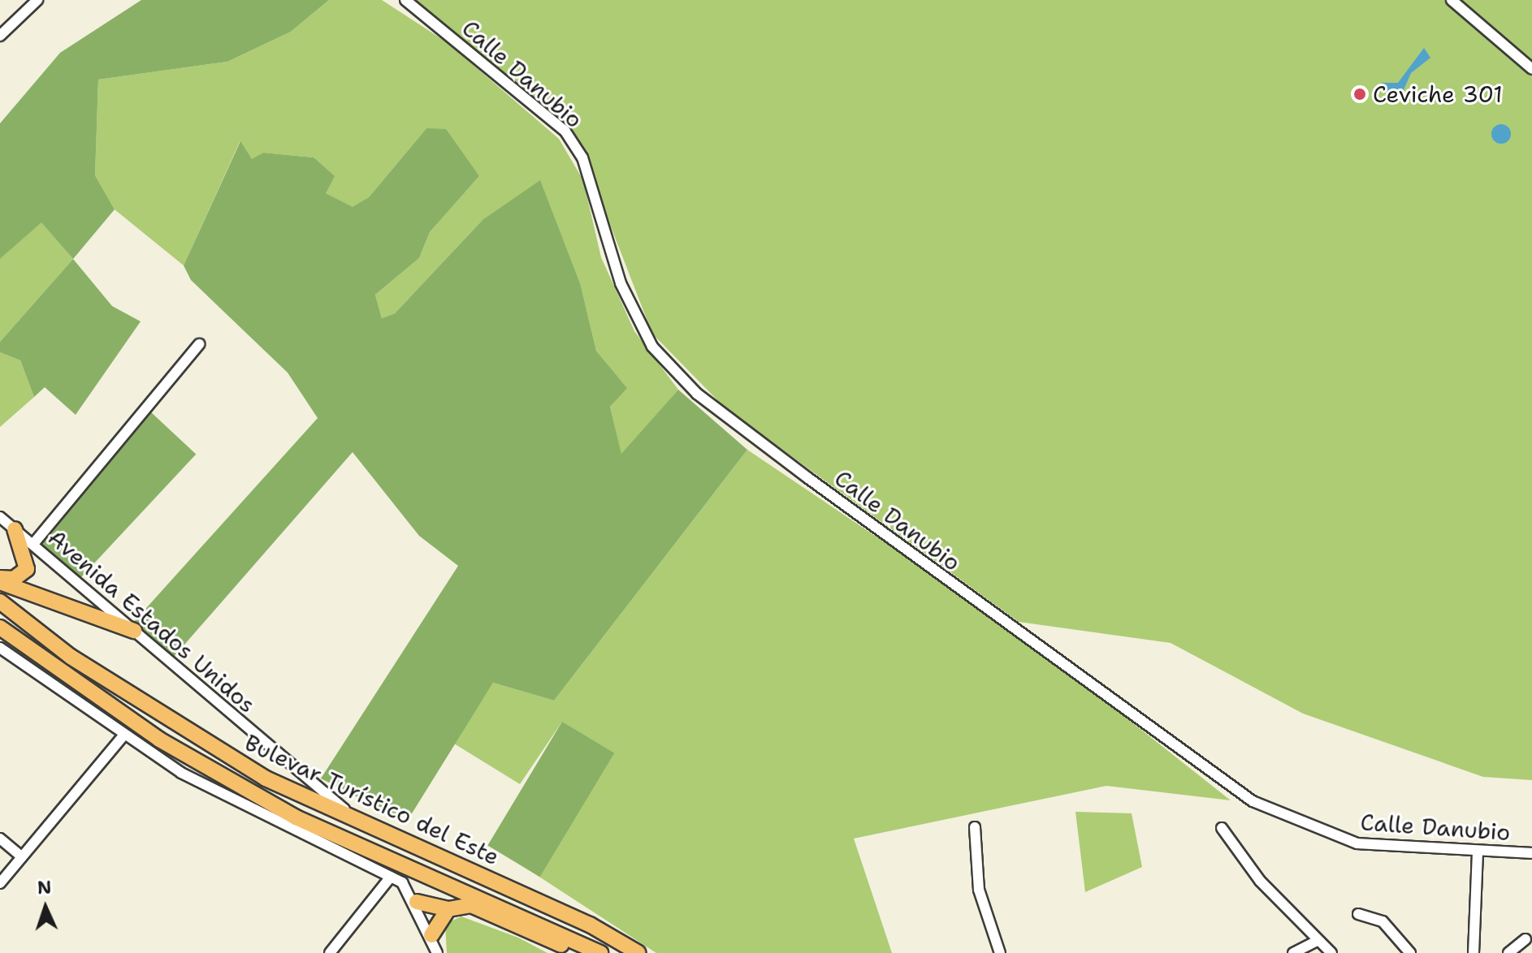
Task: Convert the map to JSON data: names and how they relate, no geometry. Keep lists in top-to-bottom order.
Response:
{
  "streets": {
    "highway": ["Bulevar Turístico del Este"],
    "street": ["Calle Danubio", "Avenida Estados Unidos"]
  },
  "crossings": [
    ["Avenida Estados Unidos", "Bulevar Turístico del Este"]
  ],
  "places": ["Ceviche 301"],
  "north": "top"
}
